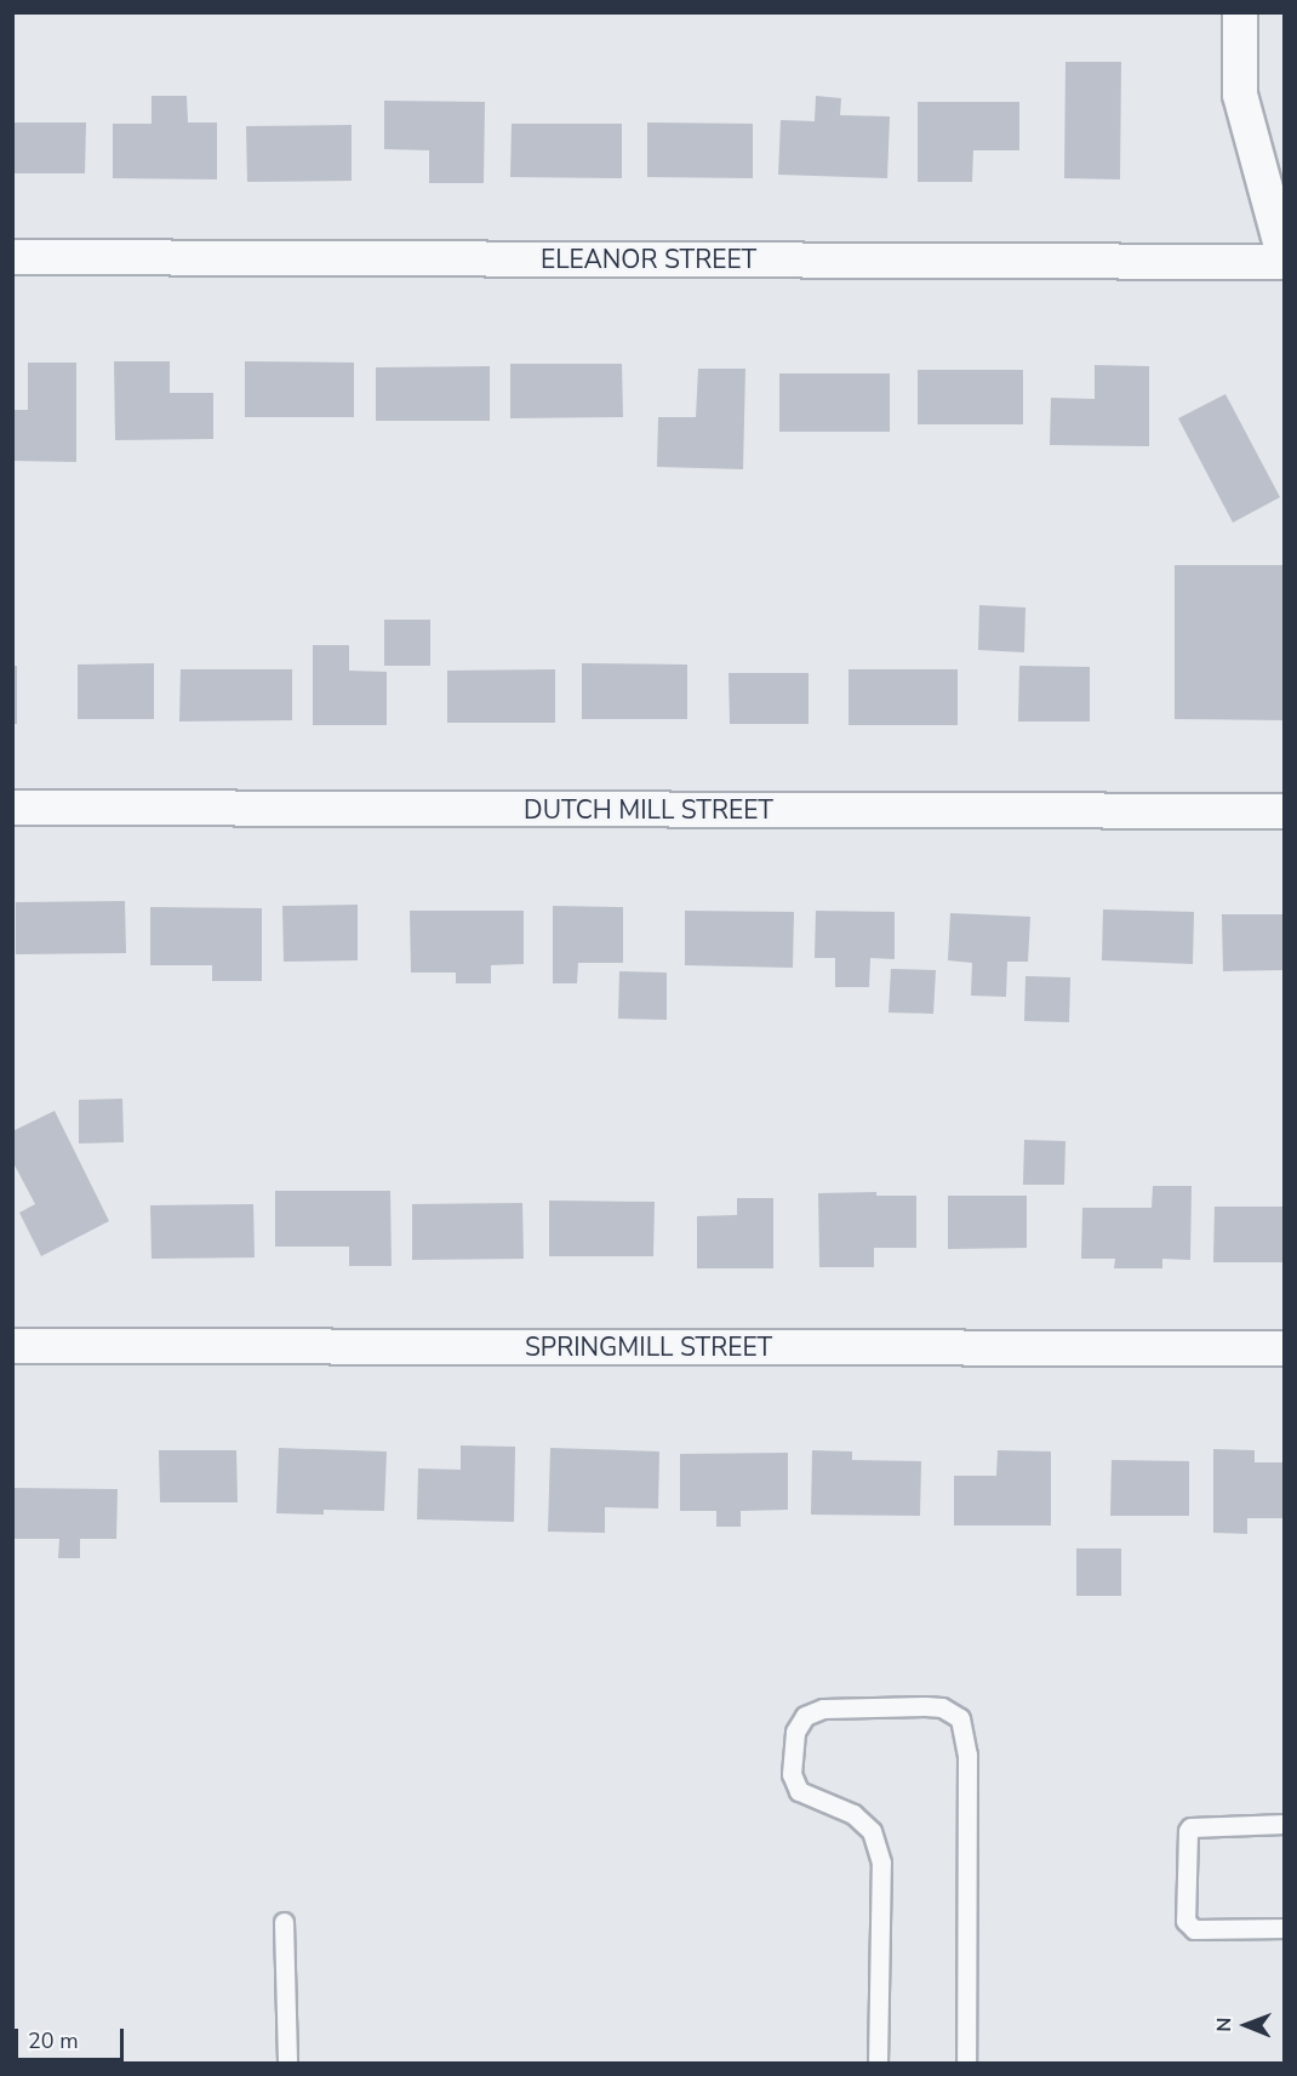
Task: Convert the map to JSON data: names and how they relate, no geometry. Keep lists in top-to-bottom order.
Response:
{
  "streets": {
    "street": ["ELEANOR STREET", "DUTCH MILL STREET", "SPRINGMILL STREET"]
  },
  "scale_bar": "20 m",
  "north": "left"
}
